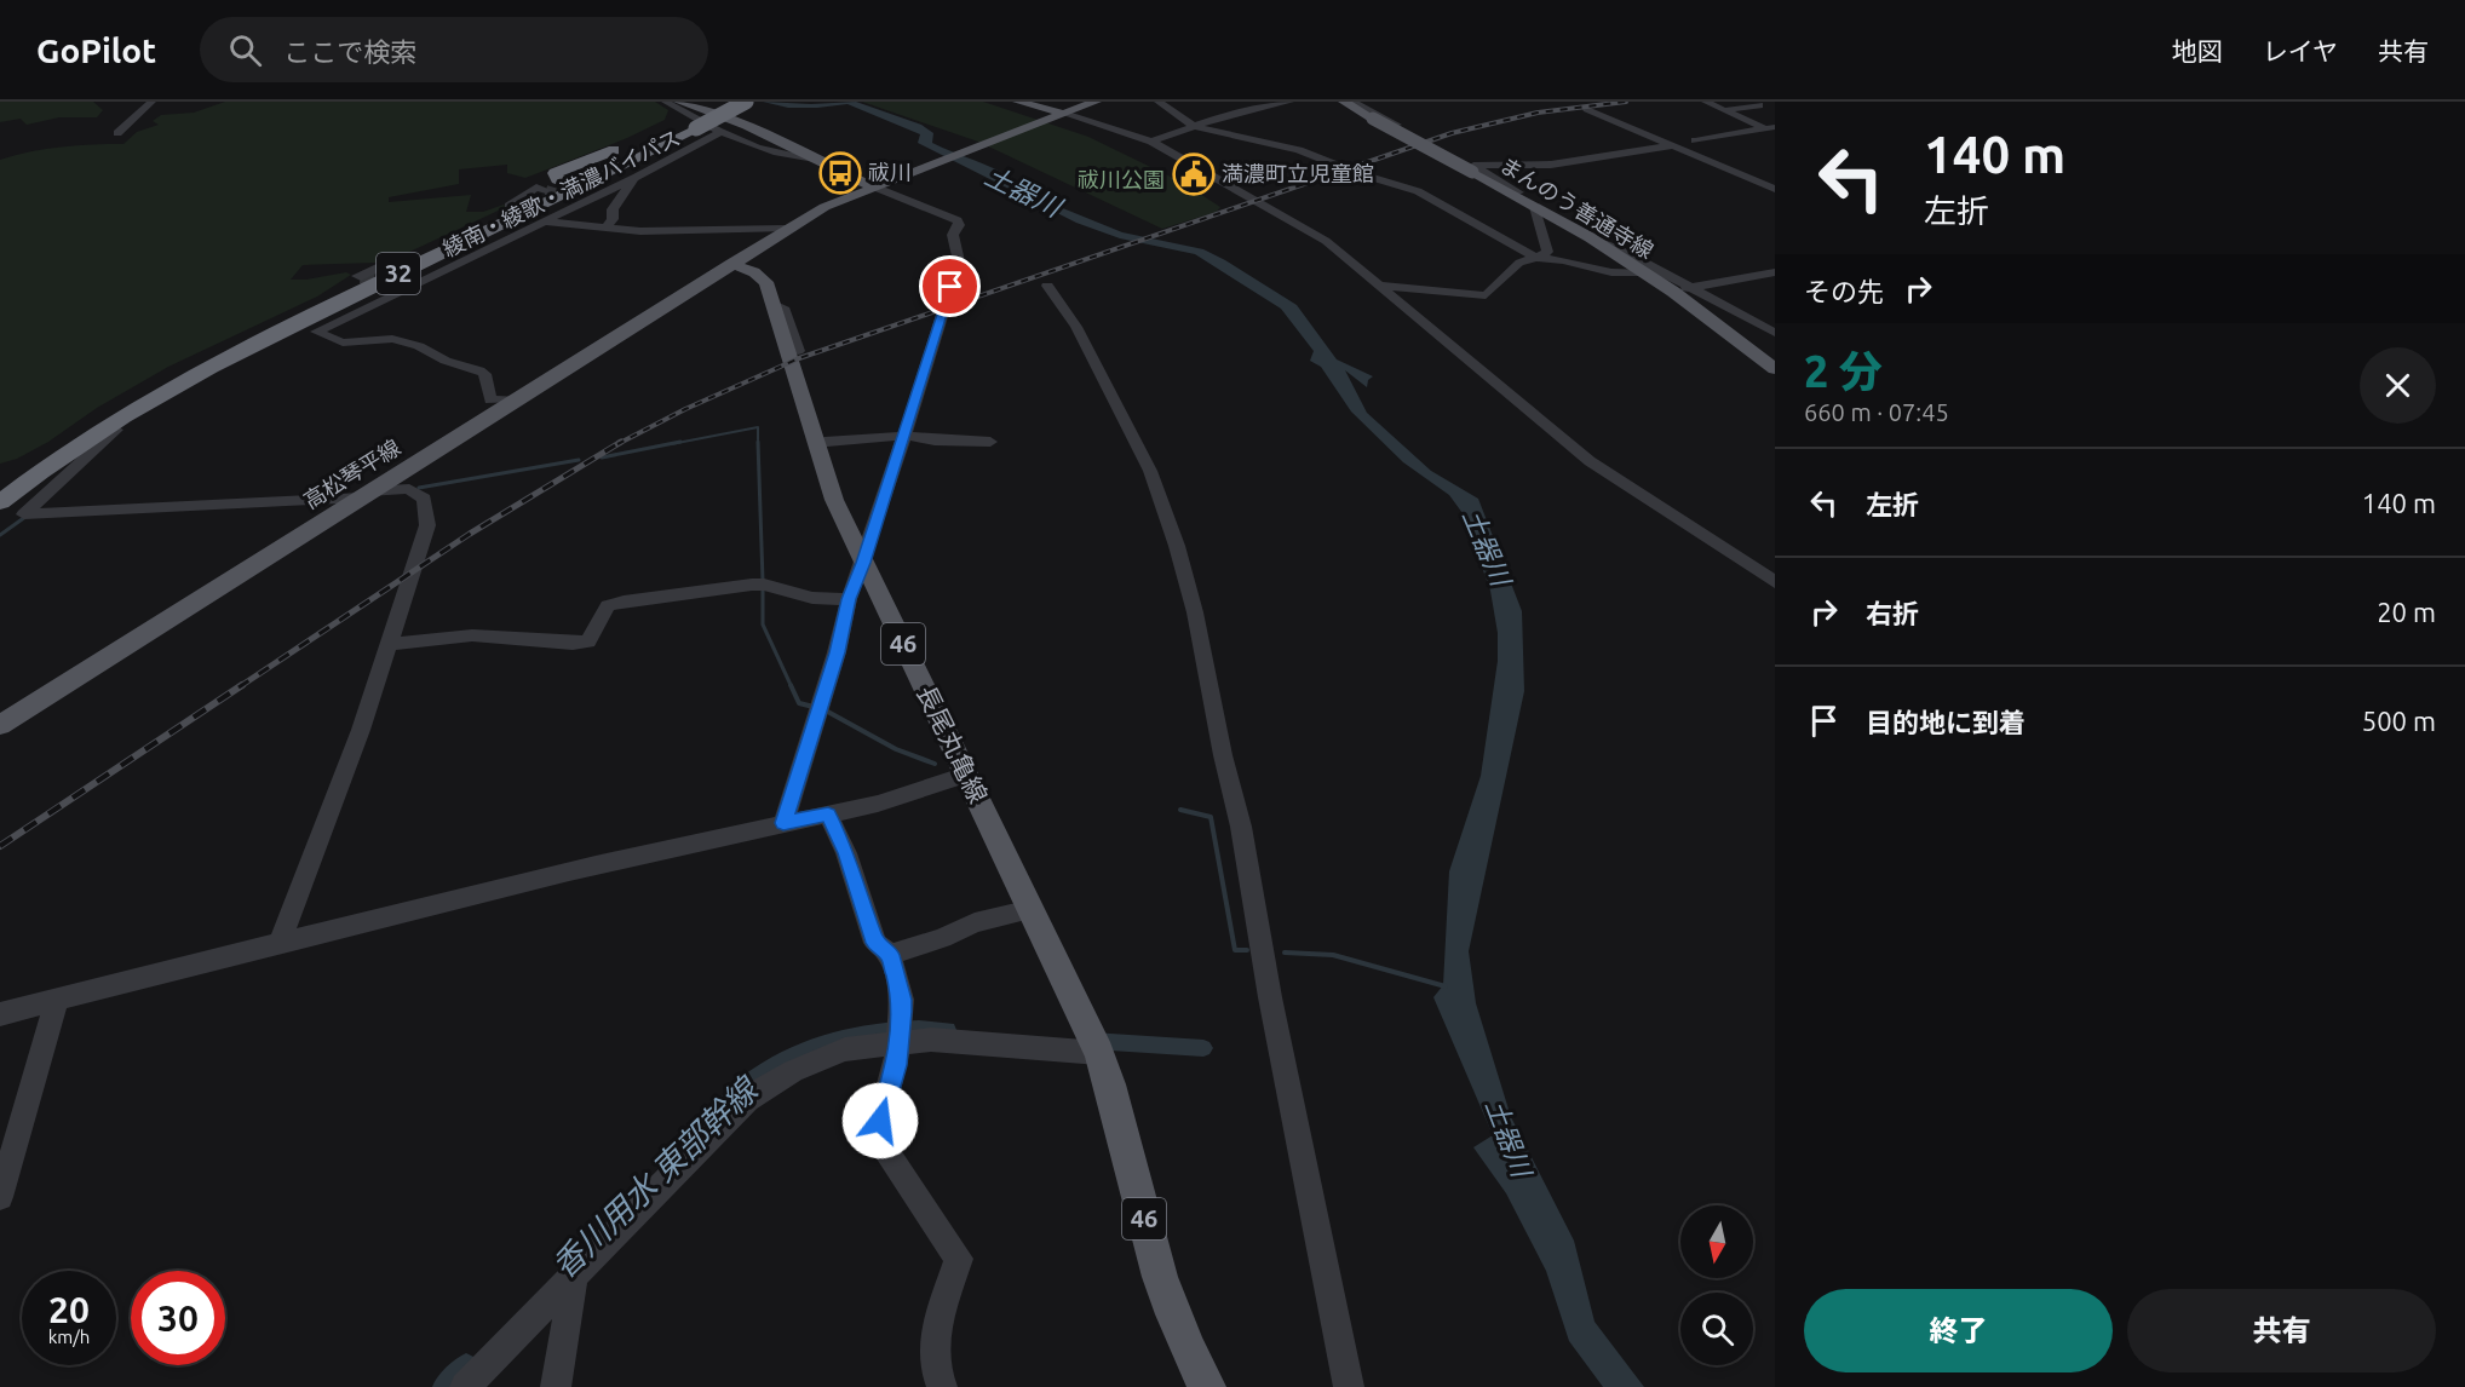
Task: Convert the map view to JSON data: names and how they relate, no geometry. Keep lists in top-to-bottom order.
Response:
{
  "streets": {
    "highway": ["綾南・綾歌・満濃バイパス", "32"],
    "main road": [
      "まんのう善通寺線",
      "高松琴平線",
      "46",
      "長尾丸亀線"
    ]
  },
  "crossings": [
    ["高松琴平線", "長尾丸亀線"]
  ],
  "water": ["土器川", "香川用水 東部幹線"],
  "parks": ["祓川公園"],
  "places": {
    "bus stop": ["祓川"],
    "public building": ["満濃町立児童館"]
  },
  "north": "bottom",
  "page": {
    "header": "GoPilot",
    "search": "ここで検索",
    "nav": ["地図", "レイヤ", "共有"],
    "turn": ["140 m", "左折"],
    "then": "その先",
    "heading": ["2 分", "660 m · 07:45"],
    "list": [
      {
        "name": "左折",
        "value": "140 m"
      },
      {
        "name": "右折",
        "value": "20 m"
      },
      {
        "name": "目的地に到着",
        "value": "500 m"
      }
    ],
    "speed": "20 km/h",
    "limit": "30",
    "buttons": ["終了", "共有"]
  }
}
